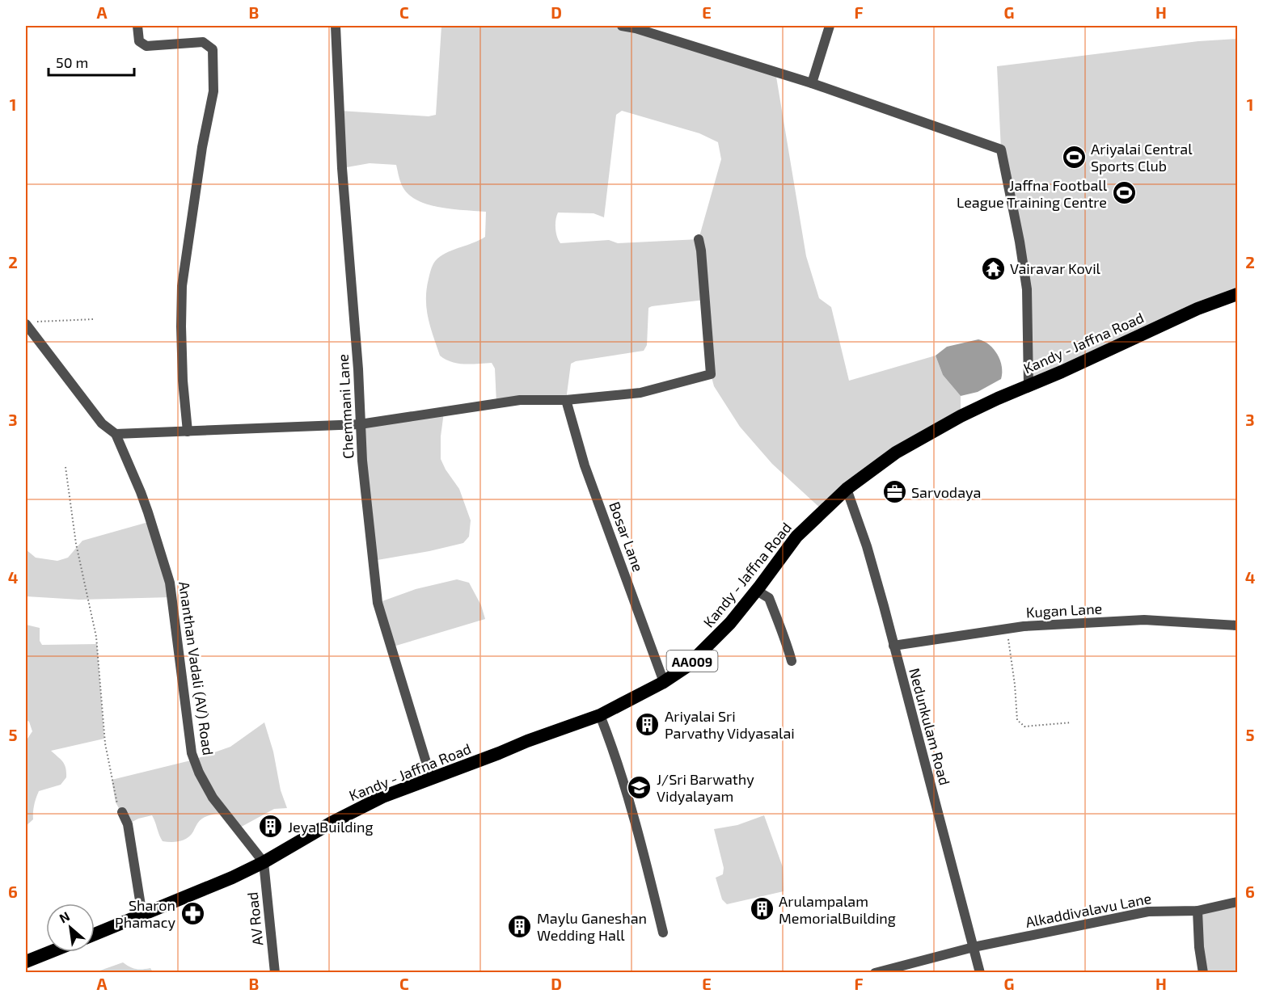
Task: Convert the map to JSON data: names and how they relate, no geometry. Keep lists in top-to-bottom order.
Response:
{
  "streets": {
    "highway": ["Kandy - Jaffna Road", "AA009"],
    "street": [
      "Chemmani Lane",
      "Bosar Lane",
      "Kugan Lane",
      "Ananthan Vadali (AV) Road",
      "Nedunkulam Road",
      "Alkaddivalavu Lane",
      "AV Road"
    ]
  },
  "crossings": [
    ["Kandy - Jaffna Road", "Chemmani Lane"],
    ["Kandy - Jaffna Road", "Bosar Lane"],
    ["Kandy - Jaffna Road", "Ananthan Vadali (AV) Road"],
    ["Kandy - Jaffna Road", "Nedunkulam Road"],
    ["Kandy - Jaffna Road", "AV Road"],
    ["Kugan Lane", "Nedunkulam Road"],
    ["Ananthan Vadali (AV) Road", "AV Road"],
    ["Nedunkulam Road", "Alkaddivalavu Lane"]
  ],
  "places": {
    "sports": ["Ariyalai Central Sports Club", "Jaffna Football League Training Centre"],
    "temple": ["Vairavar Kovil"],
    "office": ["Sarvodaya"],
    "building": [
      "Ariyalai Sri Parvathy Vidyasalai",
      "Jeya Building",
      "Arulampalam MemorialBuilding",
      "Maylu Ganeshan Wedding Hall"
    ],
    "school or university": ["J/Sri Barwathy Vidyalayam"],
    "pharmacy": ["Sharon Phamacy"]
  },
  "scale_bar": "50 m",
  "north": "top left",
  "grid": {
    "columns": [
      "A",
      "B",
      "C",
      "D",
      "E",
      "F",
      "G",
      "H"
    ],
    "rows": [
      "1",
      "2",
      "3",
      "4",
      "5",
      "6"
    ]
  }
}
